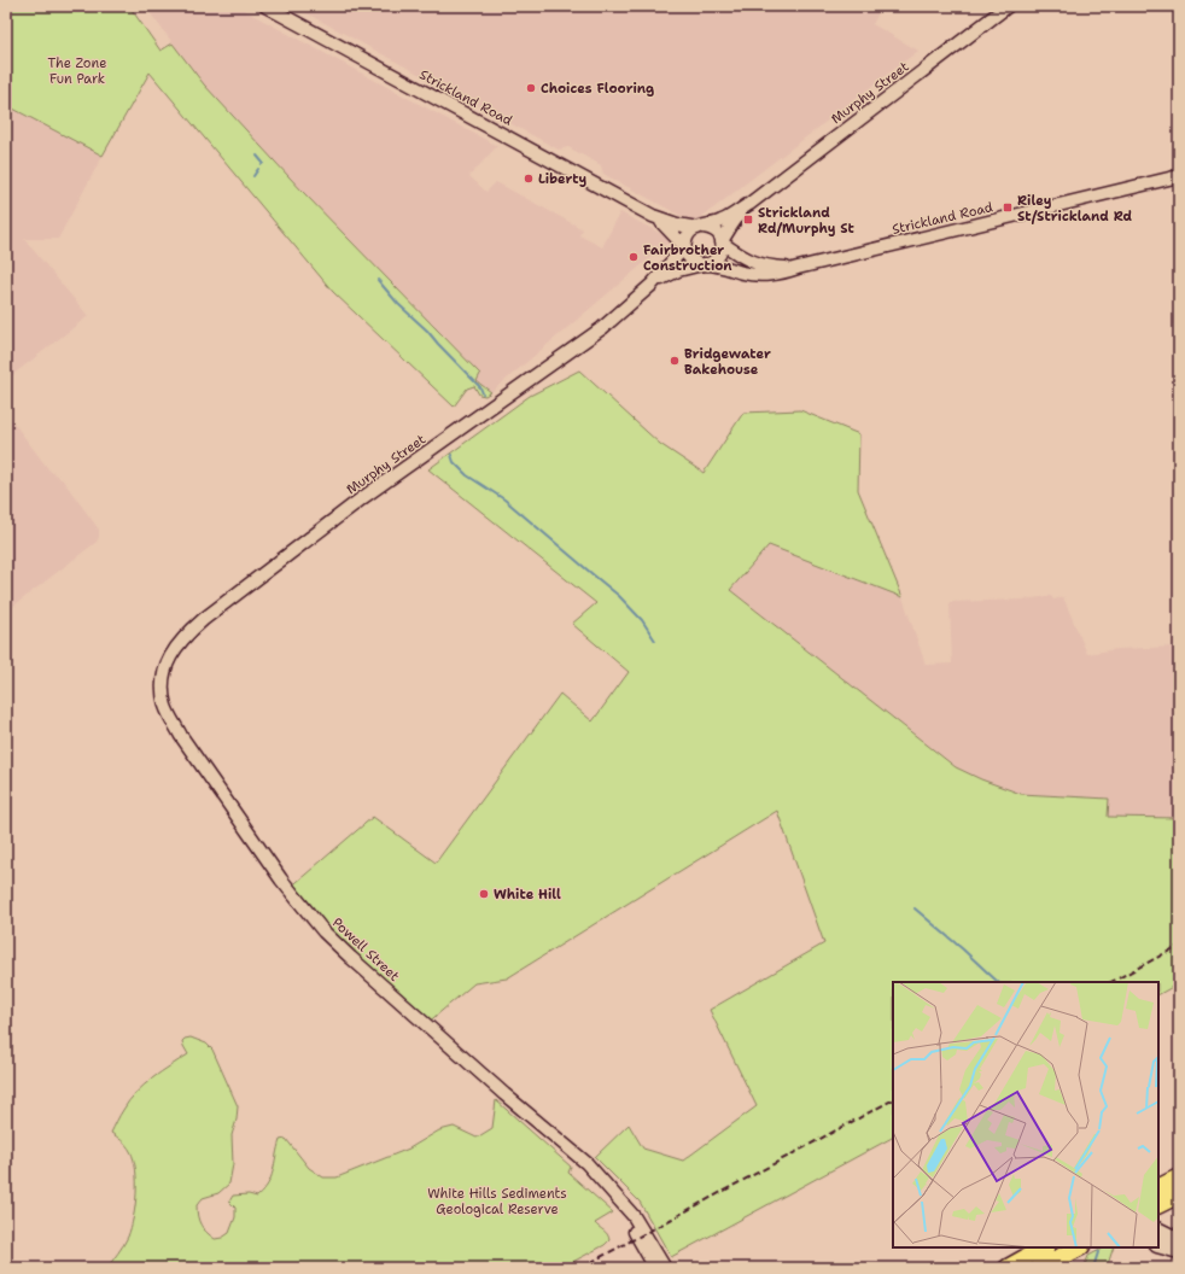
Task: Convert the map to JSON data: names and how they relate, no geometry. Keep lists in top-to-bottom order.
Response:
{
  "streets": {
    "street": ["Murphy Street", "Strickland Road", "Powell Street"]
  },
  "crossings": [
    ["Murphy Street", "Strickland Road"],
    ["Murphy Street", "Powell Street"]
  ],
  "parks": ["The Zone Fun Park", "White Hills Sediments Geological Reserve"],
  "places": {
    "other": [
      "Choices Flooring",
      "Liberty",
      "Fairbrother Construction",
      "Bridgewater Bakehouse",
      "White Hill"
    ],
    "transit": ["Riley St/Strickland Rd", "Strickland Rd/Murphy St"]
  }
}
